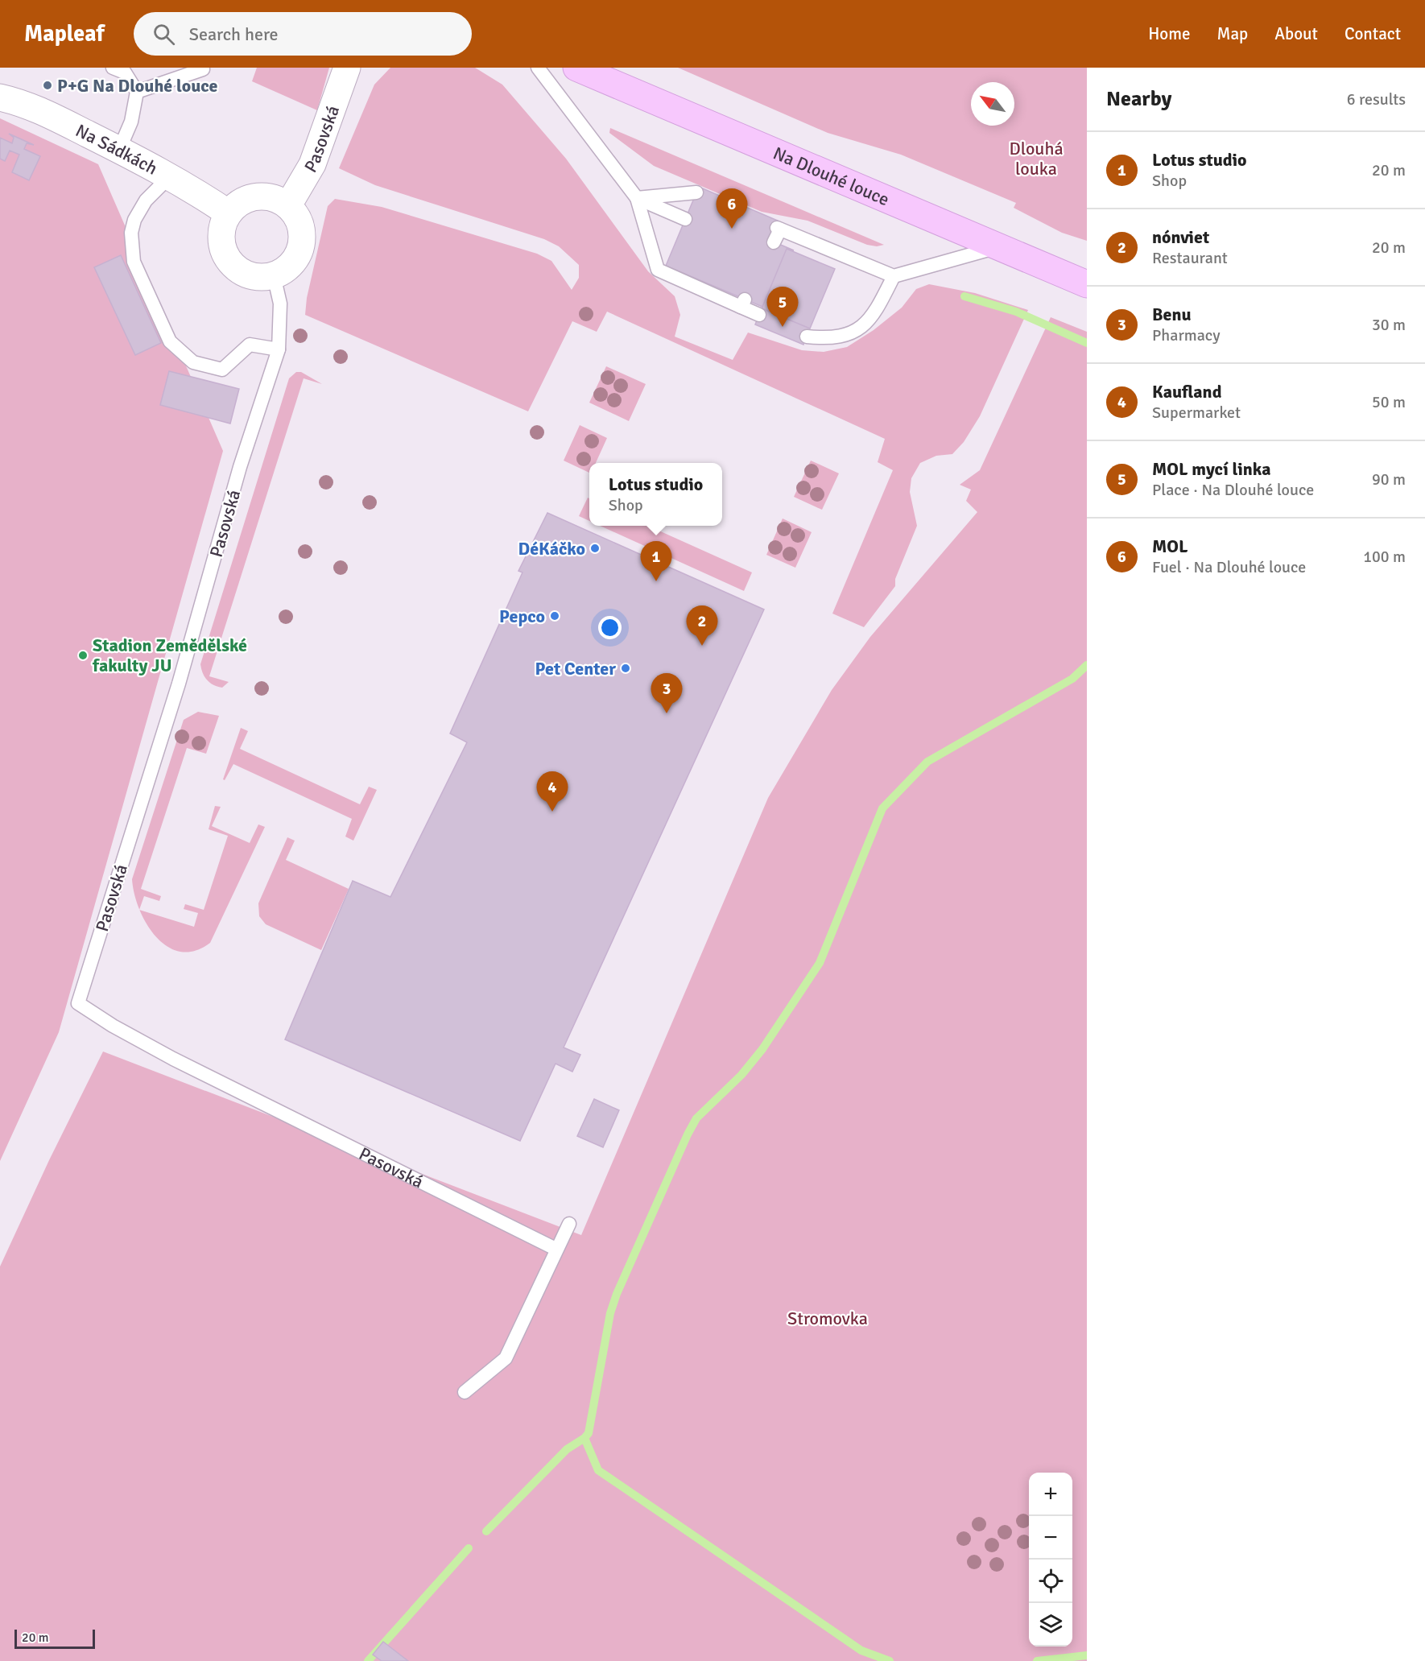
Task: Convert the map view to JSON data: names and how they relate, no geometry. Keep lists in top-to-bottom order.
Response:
{
  "streets": {
    "main road": ["Na Dlouhé louce"],
    "street": ["Pasovská", "Na Sádkách"]
  },
  "crossings": [
    ["Pasovská", "Na Sádkách"]
  ],
  "parks": ["Dlouhá louka", "Stromovka"],
  "places": [
    "P+G Na Dlouhé louce",
    "DéKáčko",
    "Pepco",
    "Stadion Zemědělské fakulty JU",
    "Pet Center"
  ],
  "scale_bar": "20 m",
  "north": "top left",
  "page": {
    "header": "Mapleaf",
    "search": "Search here",
    "nav": [
      "Home",
      "Map",
      "About",
      "Contact"
    ],
    "heading": ["Nearby", "6 results"],
    "list": [
      {
        "mark": "1",
        "name": "Lotus studio",
        "note": "Shop",
        "value": "20 m"
      },
      {
        "mark": "2",
        "name": "nónviet",
        "note": "Restaurant",
        "value": "20 m"
      },
      {
        "mark": "3",
        "name": "Benu",
        "note": "Pharmacy",
        "value": "30 m"
      },
      {
        "mark": "4",
        "name": "Kaufland",
        "note": "Supermarket",
        "value": "50 m"
      },
      {
        "mark": "5",
        "name": "MOL mycí linka",
        "note": "Place · Na Dlouhé louce",
        "value": "90 m"
      },
      {
        "mark": "6",
        "name": "MOL",
        "note": "Fuel · Na Dlouhé louce",
        "value": "100 m"
      }
    ],
    "pins": [
      "6",
      "5",
      "1",
      "2",
      "3",
      "4"
    ],
    "popup": ["Lotus studio", "Shop"],
    "map_buttons": ["+", "−"],
    "scale": "20 m"
  }
}
